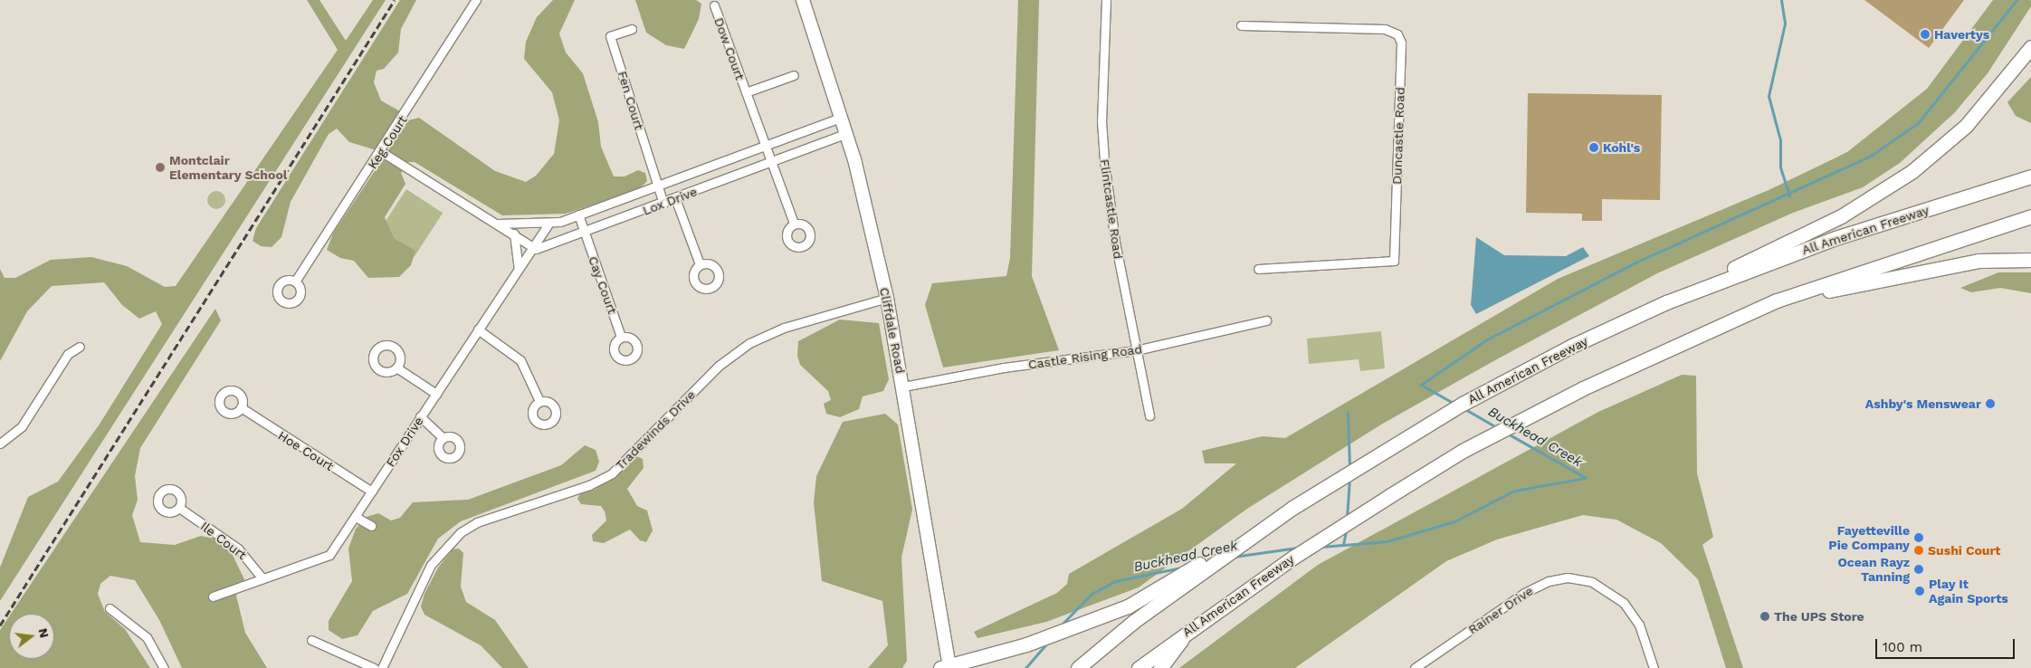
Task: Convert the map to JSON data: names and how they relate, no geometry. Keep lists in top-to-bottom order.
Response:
{
  "streets": {
    "highway": ["All American Freeway"],
    "main road": ["Cliffdale Road"],
    "street": [
      "Dow Court",
      "Fen Court",
      "Duncastle Road",
      "Keg Court",
      "Lox Drive",
      "Flintcastle Road",
      "Cay Court",
      "Castle Rising Road",
      "Tradewinds Drive",
      "Fox Drive",
      "Hoe Court",
      "Ile Court",
      "Rainer Drive"
    ]
  },
  "crossings": [
    ["Dow Court", "Lox Drive"],
    ["Fen Court", "Lox Drive"],
    ["Lox Drive", "Cay Court"],
    ["Lox Drive", "Cliffdale Road"],
    ["Lox Drive", "Fox Drive"],
    ["Flintcastle Road", "Castle Rising Road"],
    ["Cliffdale Road", "Castle Rising Road"],
    ["Cliffdale Road", "Tradewinds Drive"],
    ["Fox Drive", "Hoe Court"],
    ["Fox Drive", "Ile Court"]
  ],
  "water": ["Buckhead Creek"],
  "places": [
    "Havertys",
    "Kohl's",
    "Montclair Elementary School",
    "Ashby's Menswear",
    "Fayetteville Pie Company",
    "Sushi Court",
    "Ocean Rayz Tanning",
    "Play It Again Sports",
    "The UPS Store"
  ],
  "scale_bar": "100 m",
  "north": "right"
}
